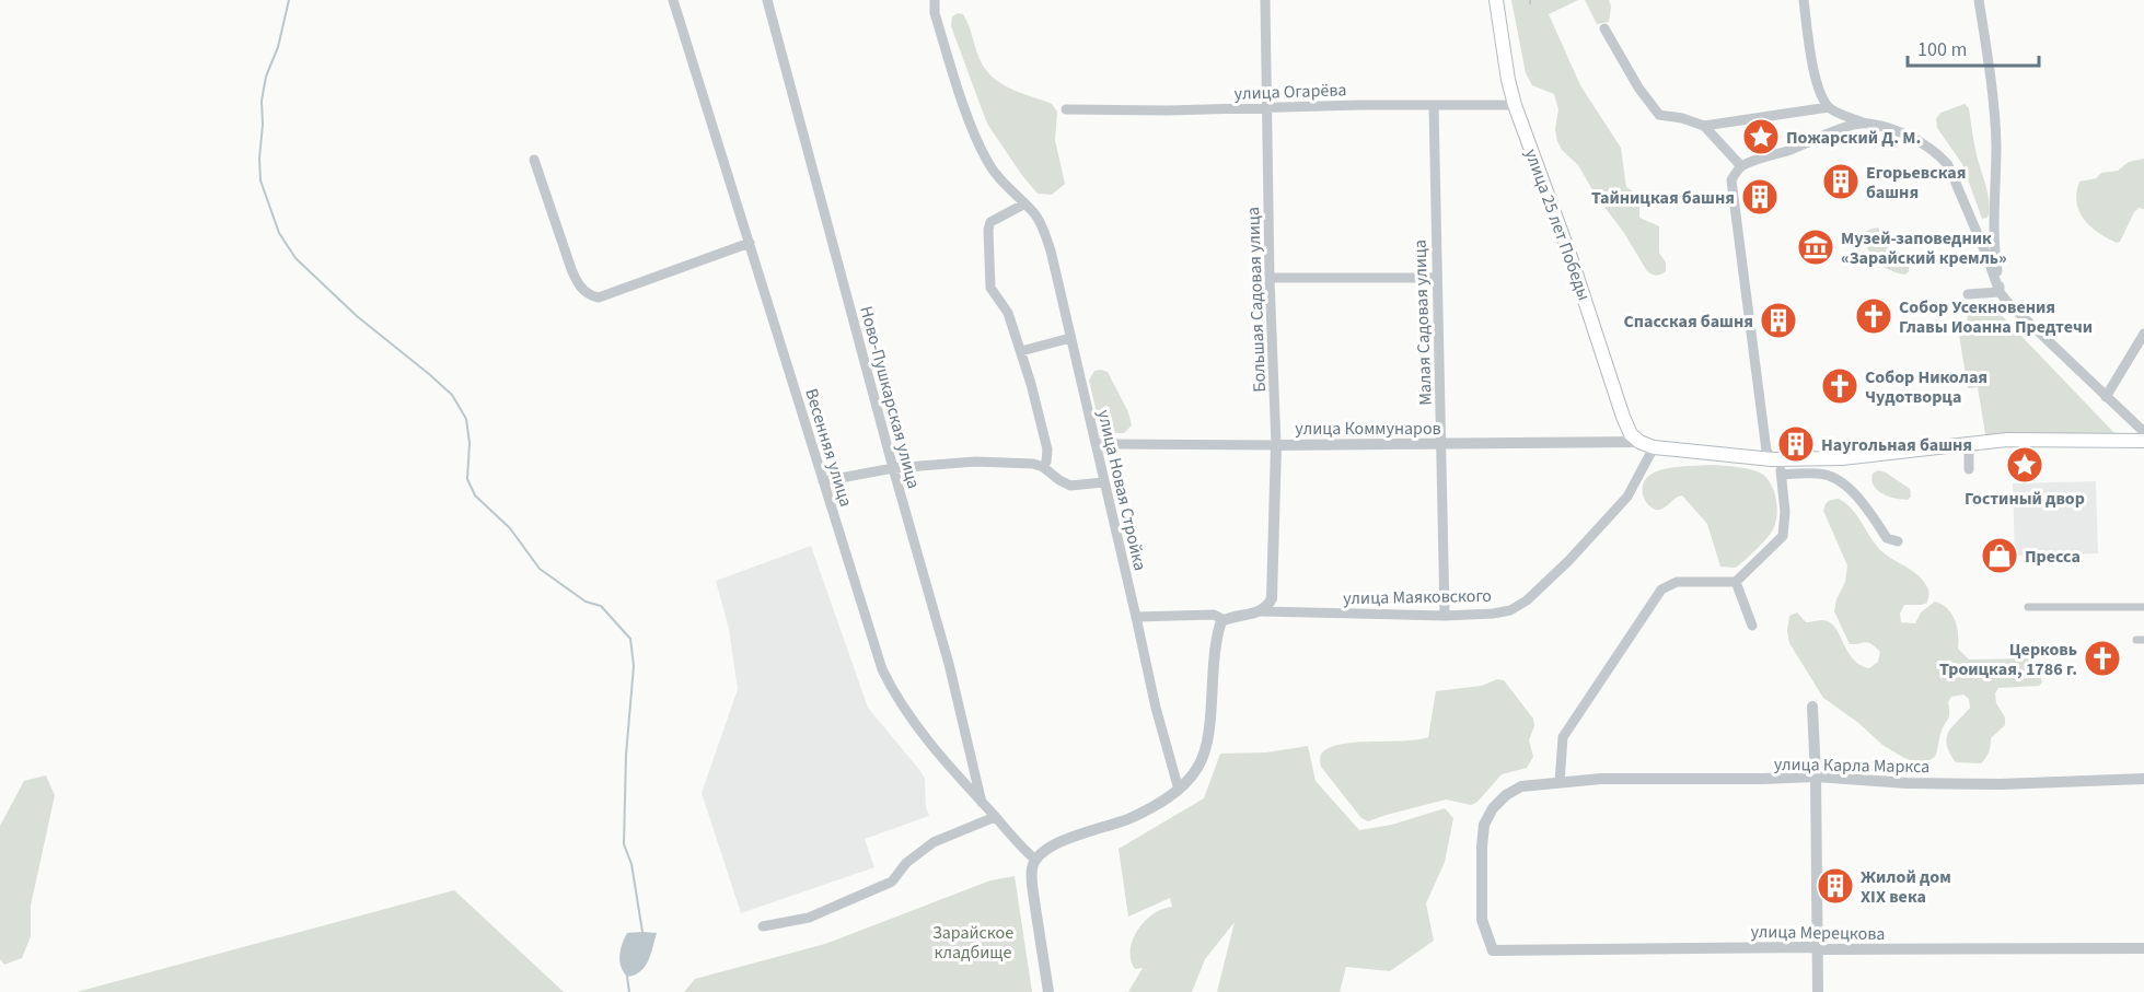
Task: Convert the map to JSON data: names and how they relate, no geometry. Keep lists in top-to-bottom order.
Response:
{
  "streets": {
    "main road": ["улица 25 лет Победы"],
    "street": [
      "улица Огарёва",
      "Большая Садовая улица",
      "Малая Садовая улица",
      "Ново-Пушкарская улица",
      "улица Коммунаров",
      "Весенняя улица",
      "улица Новая Стройка",
      "улица Маяковского",
      "улица Карла Маркса",
      "улица Мерецкова"
    ]
  },
  "crossings": [
    ["улица Огарёва", "улица 25 лет Победы"],
    ["улица Огарёва", "Большая Садовая улица"],
    ["улица Огарёва", "Малая Садовая улица"],
    ["улица 25 лет Победы", "улица Коммунаров"],
    ["Большая Садовая улица", "улица Коммунаров"],
    ["Большая Садовая улица", "улица Маяковского"],
    ["Малая Садовая улица", "улица Коммунаров"],
    ["Малая Садовая улица", "улица Маяковского"],
    ["Ново-Пушкарская улица", "Весенняя улица"],
    ["улица Коммунаров", "улица Новая Стройка"],
    ["улица Карла Маркса", "улица Мерецкова"]
  ],
  "parks": ["Зарайское кладбище"],
  "places": {
    "place": ["Пожарский Д. М.", "Гостиный двор"],
    "building": [
      "Егорьевская башня",
      "Тайницкая башня",
      "Спасская башня",
      "Наугольная башня",
      "Жилой дом XIX века"
    ],
    "museum": ["Музей-заповедник «Зарайский кремль»"],
    "church": ["Собор Усекновения Главы Иоанна Предтечи", "Собор Николая Чудотворца", "Церковь Троицкая, 1786 г."],
    "shop": ["Пресса"]
  },
  "scale_bar": "100 m"
}
